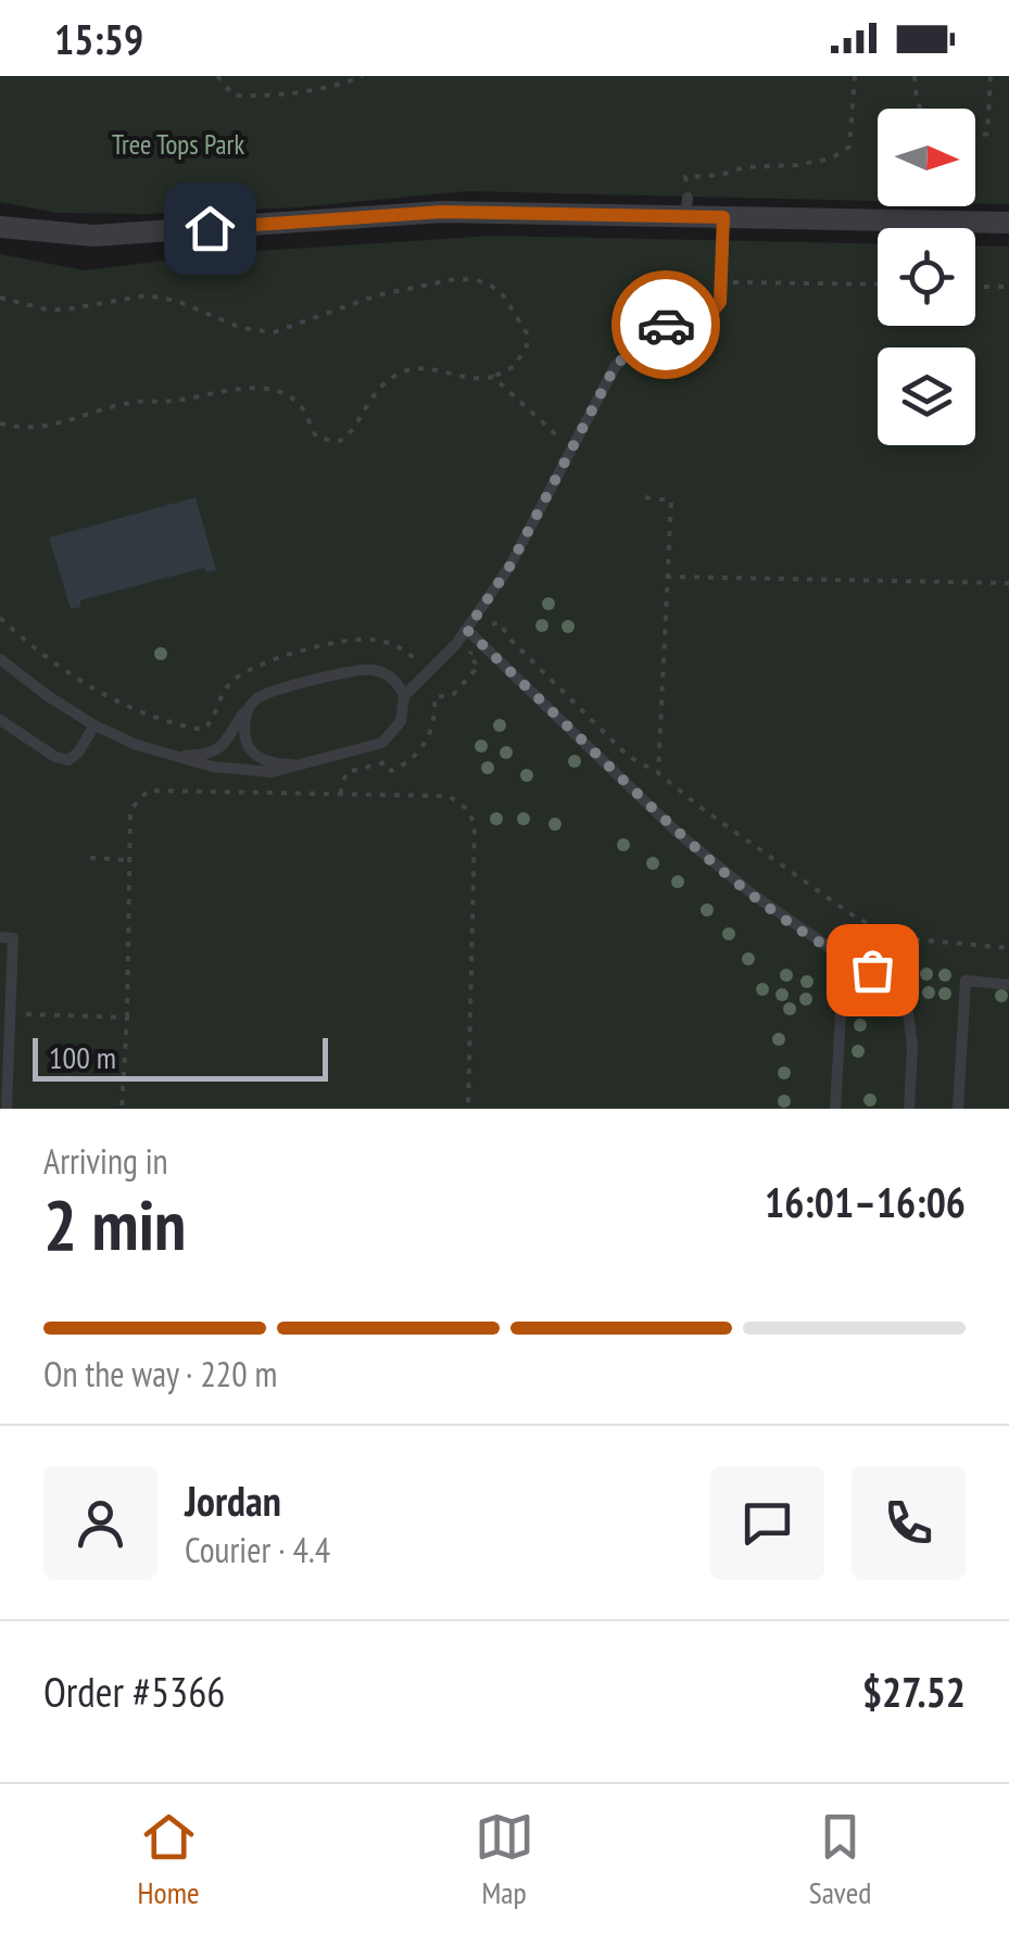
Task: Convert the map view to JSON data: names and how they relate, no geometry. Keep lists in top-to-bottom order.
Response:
{
  "parks": ["Tree Tops Park"],
  "scale_bar": "100 m",
  "north": "right",
  "page": {
    "status": "15:59",
    "scale": "100 m",
    "heading": ["2 min", "Arriving in", "16:01–16:06"],
    "panel": [
      "Jordan",
      "Courier · 4.4",
      "Order #5366",
      "$27.52"
    ],
    "bar": "On the way · 220 m",
    "tabs": ["Home", "Map", "Saved"]
  }
}
